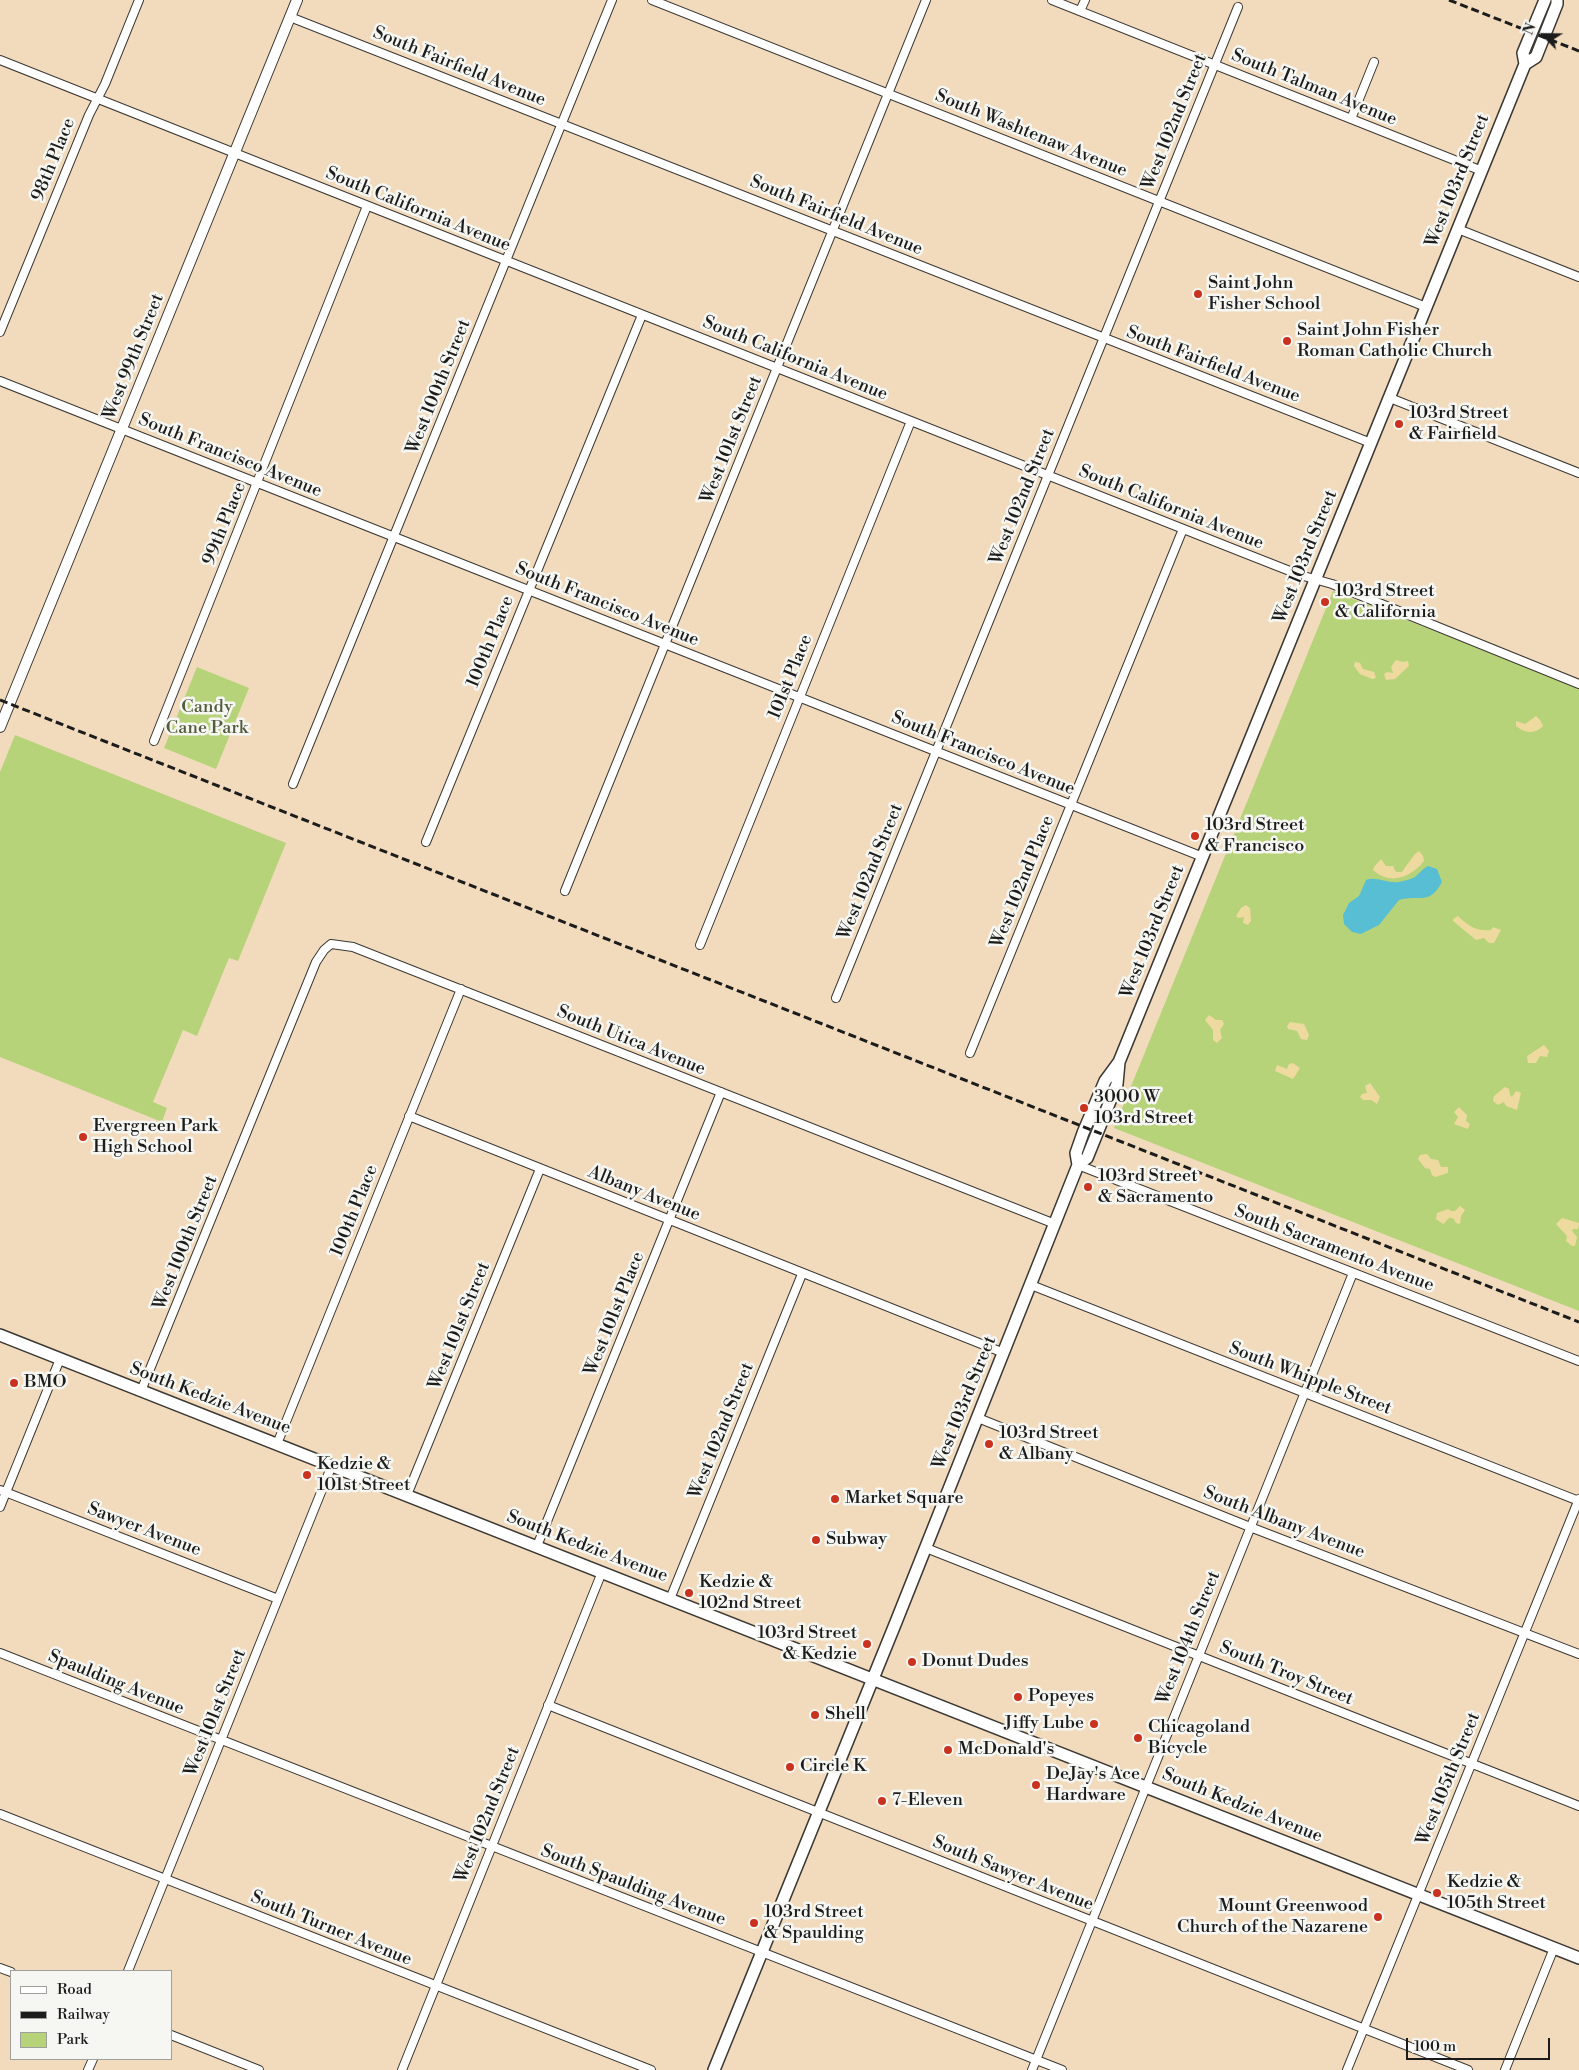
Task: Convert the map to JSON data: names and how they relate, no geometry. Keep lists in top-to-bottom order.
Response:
{
  "streets": {
    "main road": ["West 103rd Street", "South Kedzie Avenue"],
    "street": [
      "South Fairfield Avenue",
      "South Talman Avenue",
      "West 102nd Street",
      "South Washtenaw Avenue",
      "98th Place",
      "South California Avenue",
      "West 99th Street",
      "West 100th Street",
      "West 101st Street",
      "South Francisco Avenue",
      "99th Place",
      "100th Place",
      "101st Place",
      "West 102nd Place",
      "South Utica Avenue",
      "Albany Avenue",
      "South Sacramento Avenue",
      "West 101st Place",
      "South Whipple Street",
      "South Albany Avenue",
      "Sawyer Avenue",
      "West 104th Street",
      "South Troy Street",
      "Spaulding Avenue",
      "West 105th Street",
      "South Sawyer Avenue",
      "South Spaulding Avenue",
      "South Turner Avenue"
    ]
  },
  "crossings": [
    ["South Fairfield Avenue", "West 102nd Street"],
    ["South Fairfield Avenue", "West 103rd Street"],
    ["South Fairfield Avenue", "West 99th Street"],
    ["South Fairfield Avenue", "West 100th Street"],
    ["South Fairfield Avenue", "West 101st Street"],
    ["South Talman Avenue", "West 102nd Street"],
    ["South Talman Avenue", "West 103rd Street"],
    ["West 102nd Street", "South Washtenaw Avenue"],
    ["West 102nd Street", "South California Avenue"],
    ["West 102nd Street", "South Francisco Avenue"],
    ["West 102nd Street", "Albany Avenue"],
    ["West 102nd Street", "South Kedzie Avenue"],
    ["West 102nd Street", "South Sawyer Avenue"],
    ["West 102nd Street", "South Spaulding Avenue"],
    ["West 102nd Street", "South Turner Avenue"],
    ["South Washtenaw Avenue", "West 103rd Street"],
    ["South Washtenaw Avenue", "West 101st Street"],
    ["98th Place", "South California Avenue"],
    ["West 103rd Street", "South California Avenue"],
    ["West 103rd Street", "South Francisco Avenue"],
    ["West 103rd Street", "South Utica Avenue"],
    ["West 103rd Street", "Albany Avenue"],
    ["West 103rd Street", "South Sacramento Avenue"],
    ["West 103rd Street", "South Whipple Street"],
    ["West 103rd Street", "South Kedzie Avenue"],
    ["West 103rd Street", "South Albany Avenue"],
    ["West 103rd Street", "South Troy Street"],
    ["West 103rd Street", "South Sawyer Avenue"],
    ["West 103rd Street", "South Spaulding Avenue"],
    ["South California Avenue", "West 99th Street"],
    ["South California Avenue", "West 100th Street"],
    ["South California Avenue", "West 101st Street"],
    ["South California Avenue", "99th Place"],
    ["South California Avenue", "100th Place"],
    ["South California Avenue", "101st Place"],
    ["South California Avenue", "West 102nd Place"],
    ["West 99th Street", "South Francisco Avenue"],
    ["West 100th Street", "South Francisco Avenue"],
    ["West 100th Street", "South Utica Avenue"],
    ["West 100th Street", "South Kedzie Avenue"],
    ["West 101st Street", "South Francisco Avenue"],
    ["West 101st Street", "Albany Avenue"],
    ["West 101st Street", "South Kedzie Avenue"],
    ["West 101st Street", "Sawyer Avenue"],
    ["West 101st Street", "Spaulding Avenue"],
    ["West 101st Street", "South Spaulding Avenue"],
    ["West 101st Street", "South Turner Avenue"],
    ["South Francisco Avenue", "99th Place"],
    ["South Francisco Avenue", "100th Place"],
    ["South Francisco Avenue", "101st Place"],
    ["South Francisco Avenue", "West 102nd Place"],
    ["100th Place", "South Utica Avenue"],
    ["100th Place", "Albany Avenue"],
    ["100th Place", "South Kedzie Avenue"],
    ["South Utica Avenue", "West 101st Place"],
    ["Albany Avenue", "West 101st Place"],
    ["South Sacramento Avenue", "West 104th Street"],
    ["West 101st Place", "South Kedzie Avenue"],
    ["South Whipple Street", "West 104th Street"],
    ["South Whipple Street", "West 105th Street"],
    ["South Kedzie Avenue", "West 104th Street"],
    ["South Kedzie Avenue", "West 105th Street"],
    ["South Albany Avenue", "West 104th Street"],
    ["South Albany Avenue", "West 105th Street"],
    ["West 104th Street", "South Troy Street"],
    ["West 104th Street", "South Sawyer Avenue"],
    ["West 104th Street", "South Spaulding Avenue"],
    ["South Troy Street", "West 105th Street"],
    ["Spaulding Avenue", "South Spaulding Avenue"],
    ["West 105th Street", "South Sawyer Avenue"]
  ],
  "parks": ["Candy Cane Park"],
  "places": [
    "Saint John Fisher School",
    "Saint John Fisher Roman Catholic Church",
    "103rd Street & Fairfield",
    "103rd Street & California",
    "103rd Street & Francisco",
    "3000 W 103rd Street",
    "Evergreen Park High School",
    "103rd Street & Sacramento",
    "BMO",
    "103rd Street & Albany",
    "Kedzie & 101st Street",
    "Market Square",
    "Subway",
    "Kedzie & 102nd Street",
    "103rd Street & Kedzie",
    "Donut Dudes",
    "Popeyes",
    "Shell",
    "Jiffy Lube",
    "Chicagoland Bicycle",
    "McDonald's",
    "Circle K",
    "DeJay's Ace Hardware",
    "7-Eleven",
    "Kedzie & 105th Street",
    "Mount Greenwood Church of the Nazarene",
    "103rd Street & Spaulding"
  ],
  "legend": ["Road", "Railway", "Park"],
  "scale_bar": "100 m",
  "north": "top left"
}
